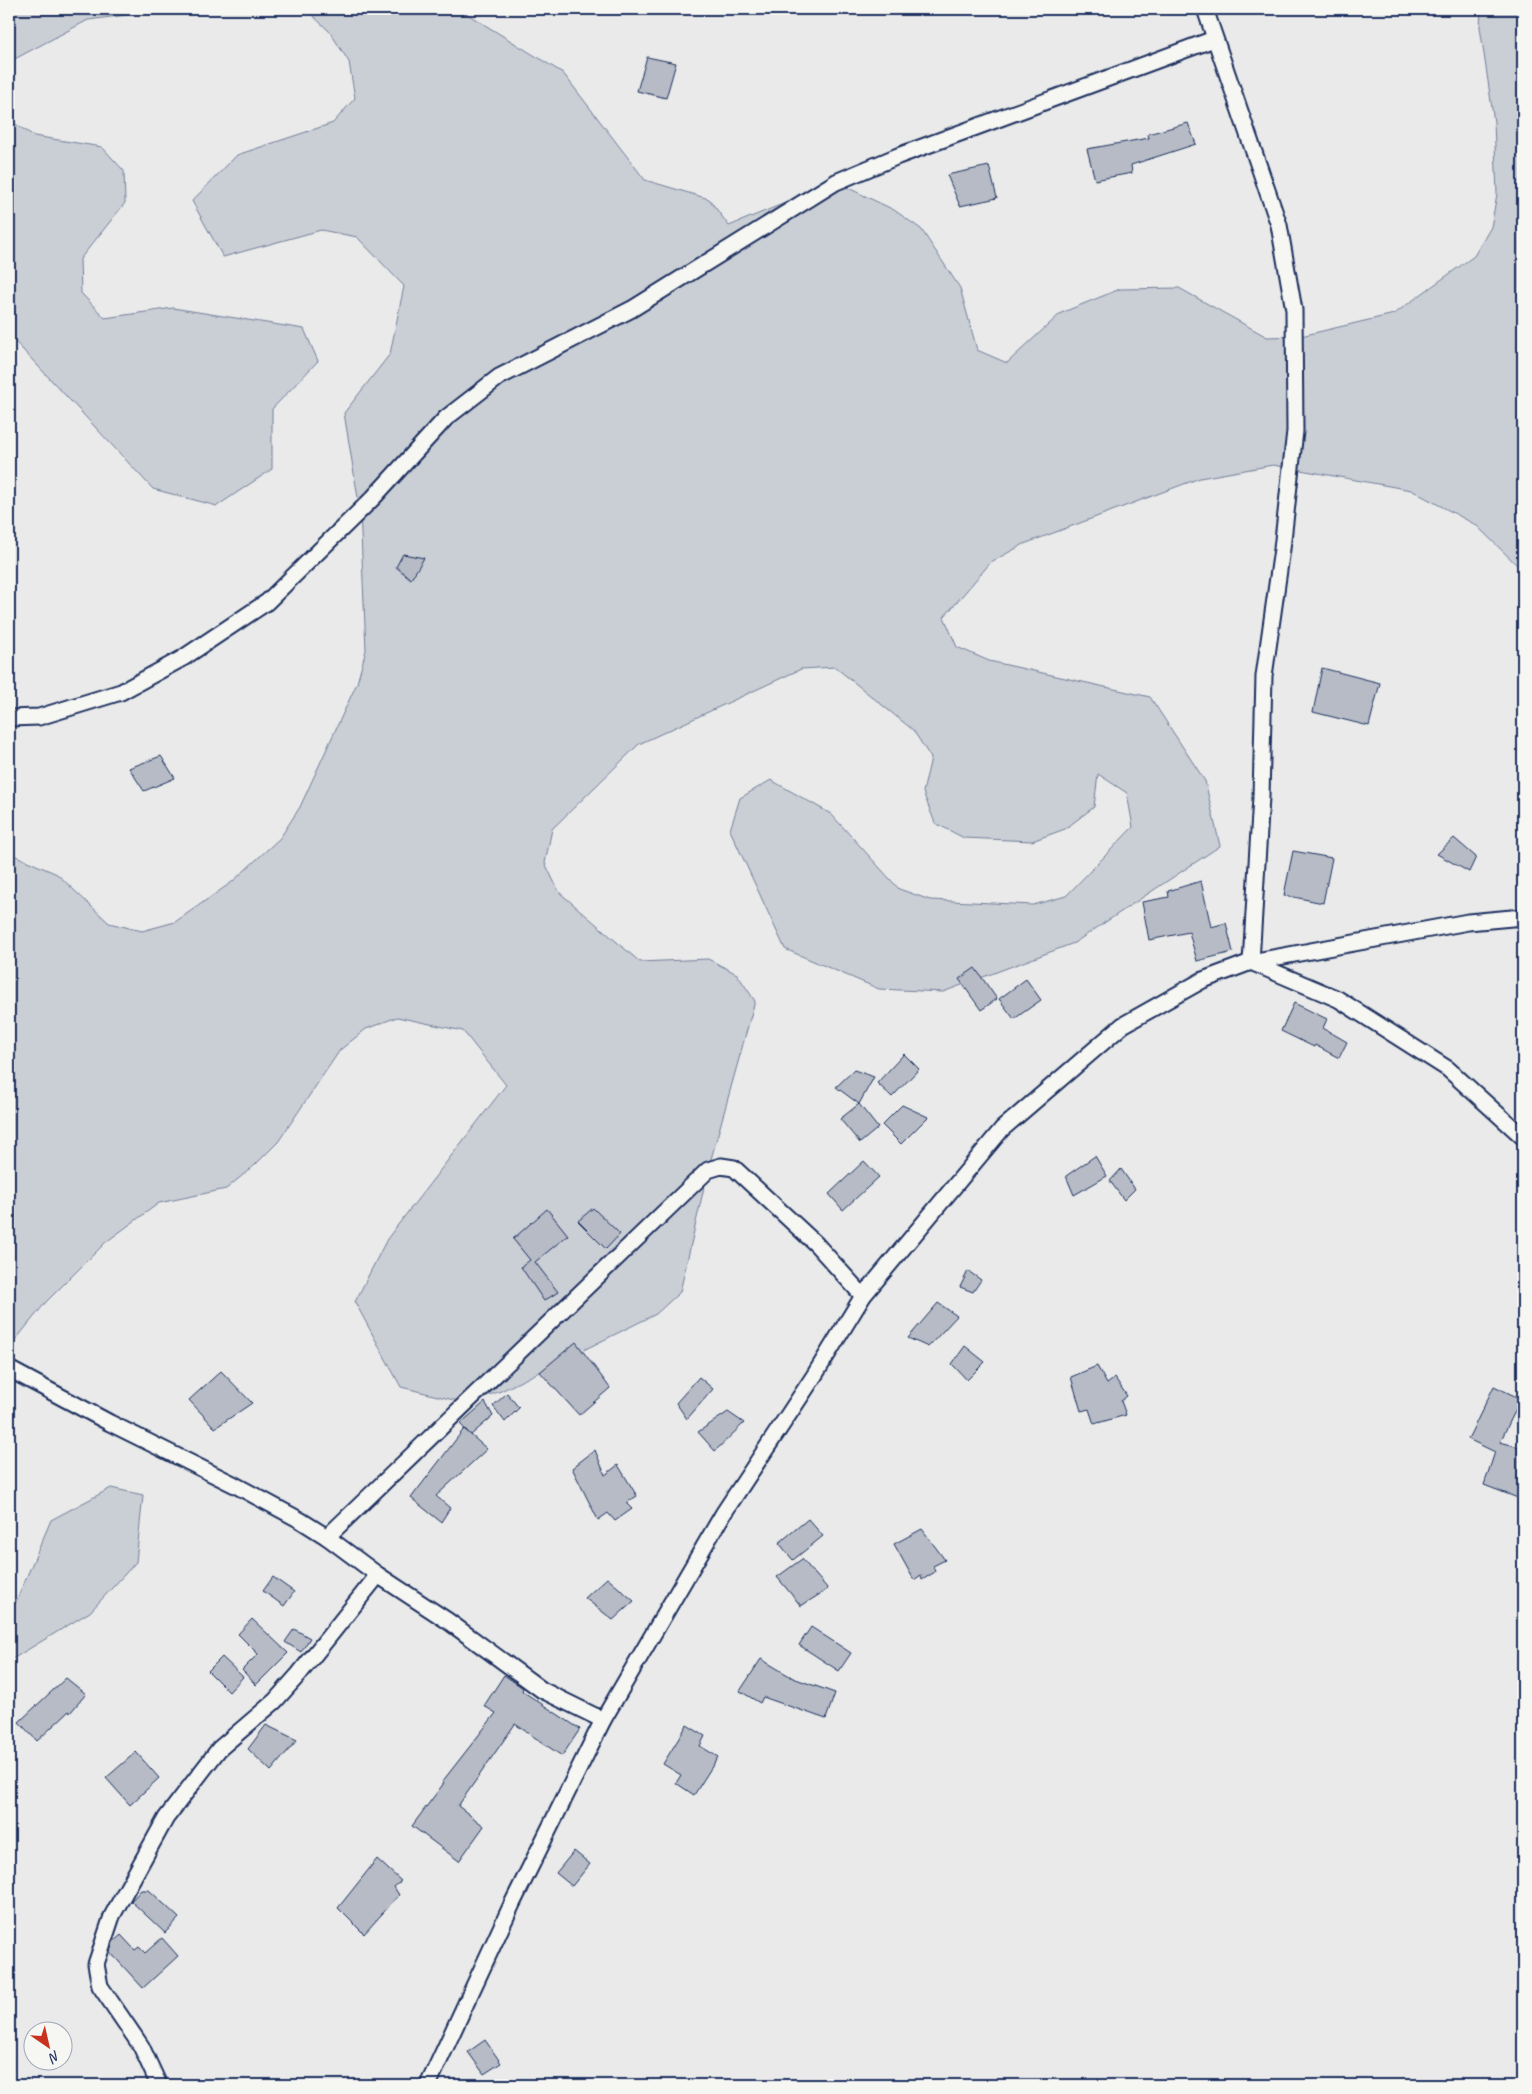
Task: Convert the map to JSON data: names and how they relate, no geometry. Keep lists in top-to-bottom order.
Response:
{
  "north": "bottom right"
}
